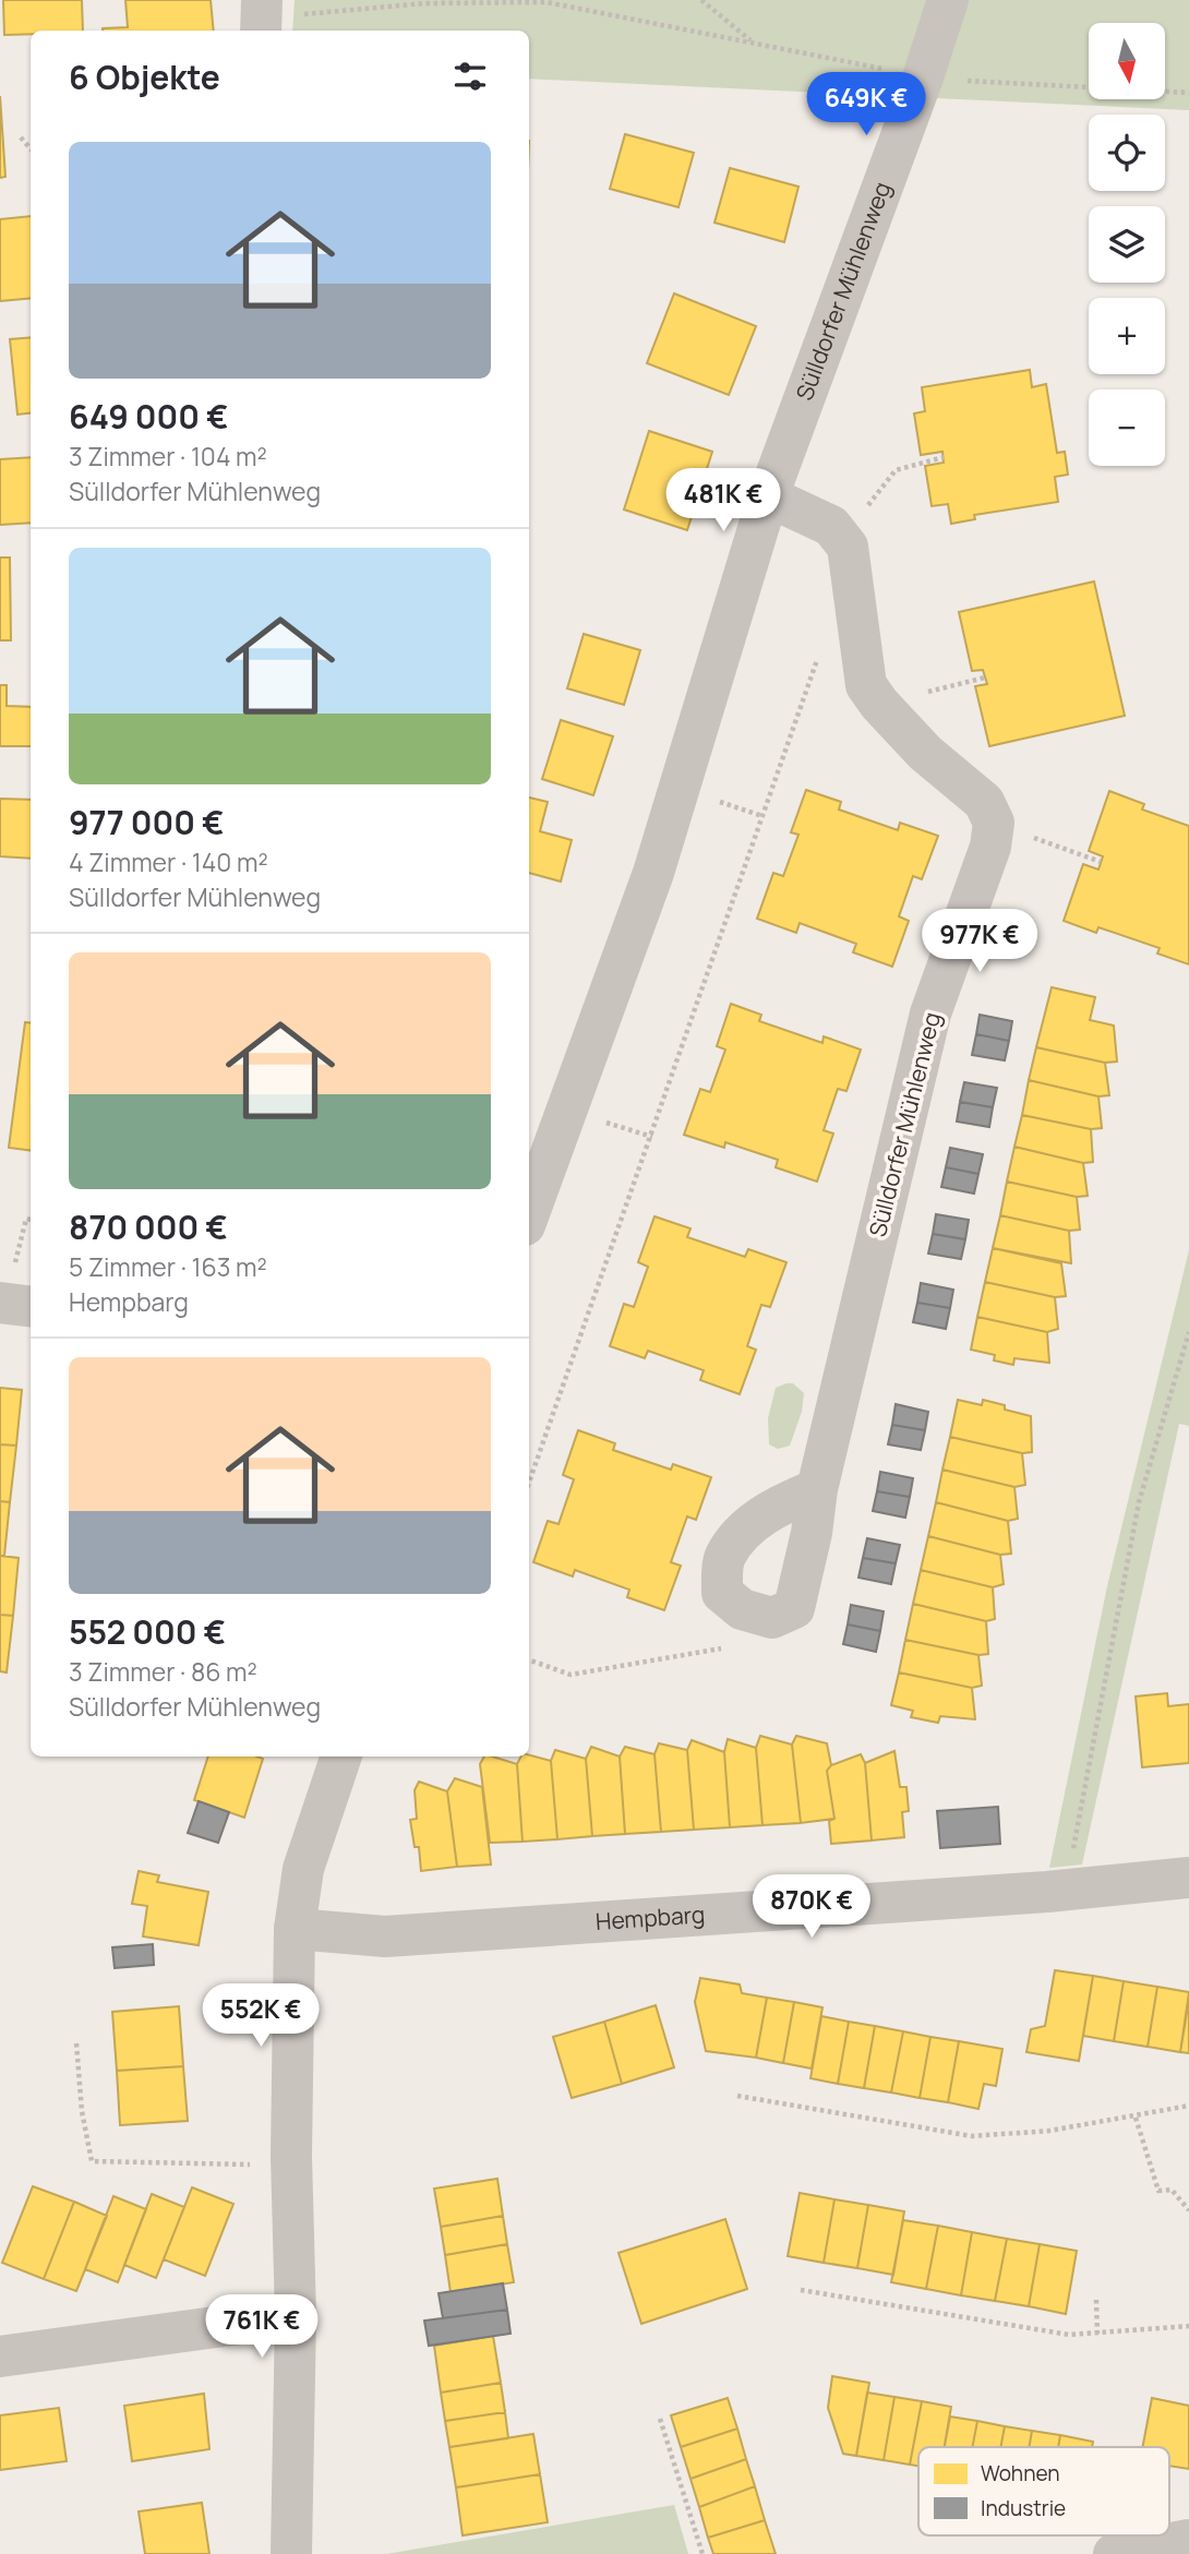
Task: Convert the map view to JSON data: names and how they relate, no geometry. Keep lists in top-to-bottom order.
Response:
{
  "streets": {
    "street": ["Sülldorfer Mühlenweg", "Hempbarg"]
  },
  "legend": ["Wohnen", "Industrie"],
  "north": "bottom",
  "page": {
    "map_buttons": ["+", "−"],
    "heading": "6 Objekte",
    "price": [
      "649K €",
      "481K €",
      "977K €",
      "870K €",
      "552K €",
      "761K €"
    ],
    "list": [
      {
        "name": "649 000 €",
        "note": "3 Zimmer · 104 m² · Sülldorfer Mühlenweg"
      },
      {
        "name": "977 000 €",
        "note": "4 Zimmer · 140 m² · Sülldorfer Mühlenweg"
      },
      {
        "name": "870 000 €",
        "note": "5 Zimmer · 163 m² · Hempbarg"
      },
      {
        "name": "552 000 €",
        "note": "3 Zimmer · 86 m² · Sülldorfer Mühlenweg"
      }
    ]
  }
}
